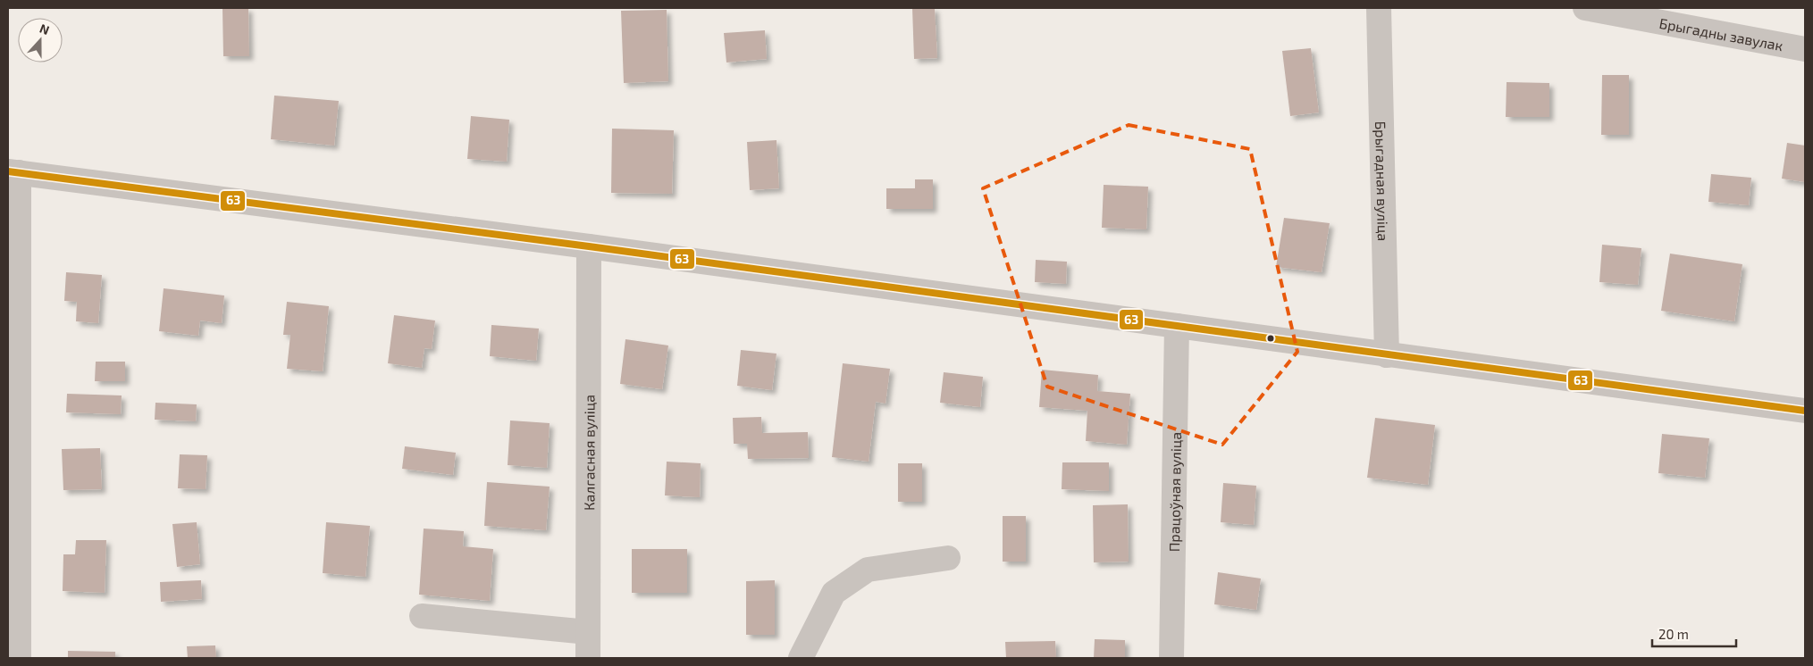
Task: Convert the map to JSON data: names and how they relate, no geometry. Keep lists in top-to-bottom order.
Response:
{
  "streets": {
    "street": [
      "Брыгадны завулак",
      "Брыгадная вуліца",
      "Калгасная вуліца",
      "Працоўная вуліца"
    ]
  },
  "lines": ["transit line 63"],
  "scale_bar": "20 m",
  "north": "top"
}
